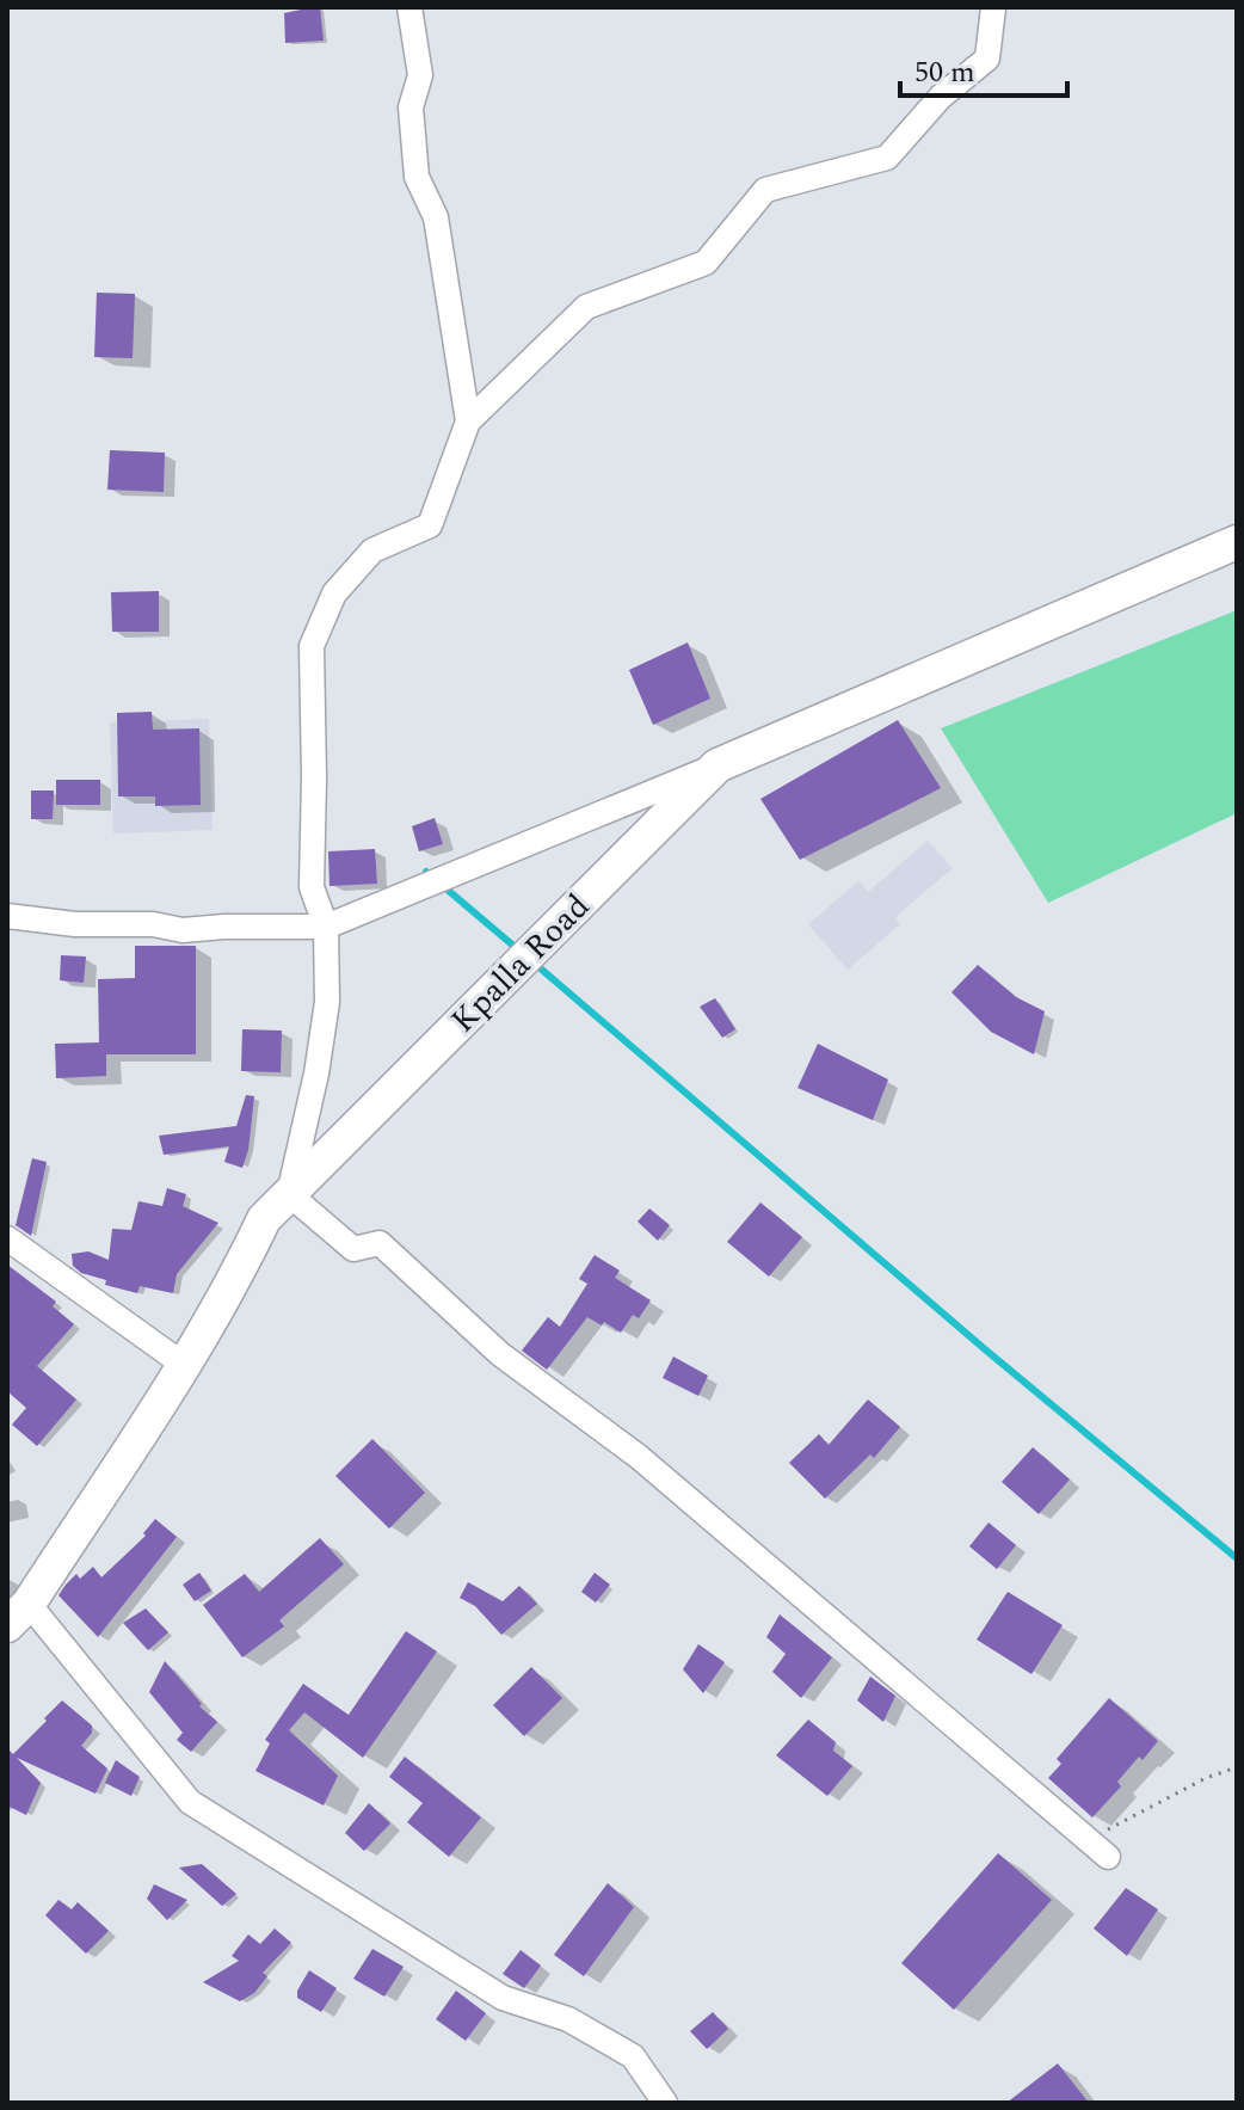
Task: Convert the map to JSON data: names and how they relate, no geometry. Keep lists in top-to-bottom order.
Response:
{
  "streets": {
    "street": ["Kpalla Road"]
  },
  "scale_bar": "50 m"
}
